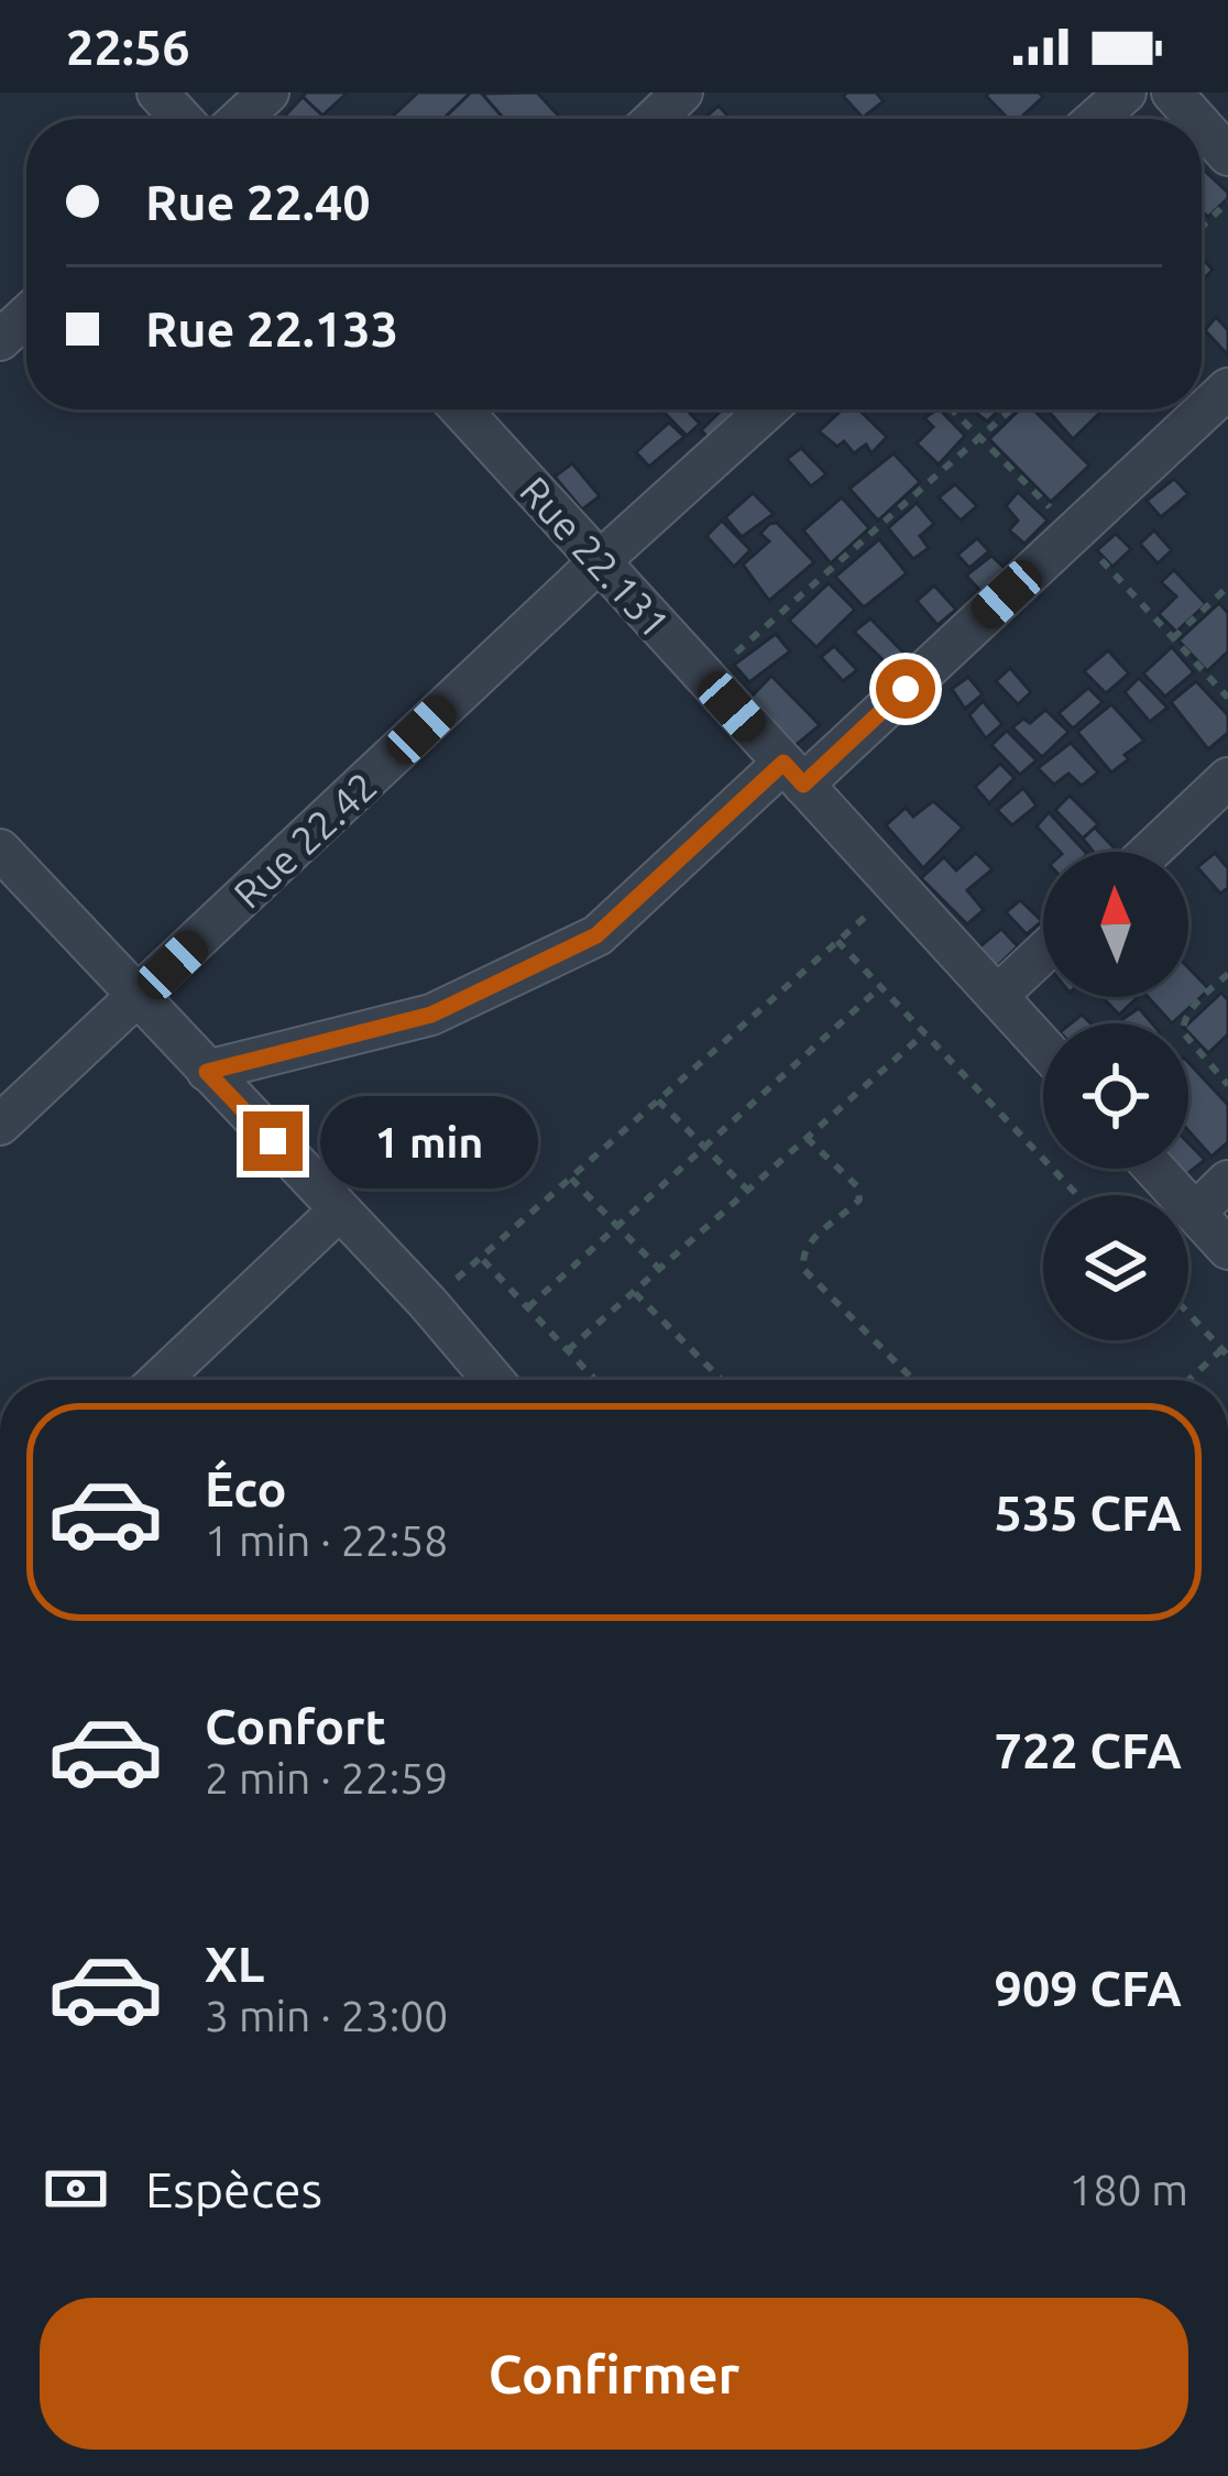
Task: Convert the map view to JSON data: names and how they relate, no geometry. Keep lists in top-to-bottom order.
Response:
{
  "streets": {
    "street": ["Rue 22.131", "Rue 22.42"]
  },
  "crossings": [
    ["Rue 22.131", "Rue 22.42"]
  ],
  "north": "top",
  "page": {
    "status": "22:56",
    "banner": ["Rue 22.40", "Rue 22.133"],
    "bubble": "1 min",
    "list": [
      {
        "name": "Éco",
        "note": "1 min · 22:58",
        "value": "535 CFA"
      },
      {
        "name": "Confort",
        "note": "2 min · 22:59",
        "value": "722 CFA"
      },
      {
        "name": "XL",
        "note": "3 min · 23:00",
        "value": "909 CFA"
      }
    ],
    "pay": ["Espèces", "180 m"],
    "buttons": "Confirmer"
  }
}
